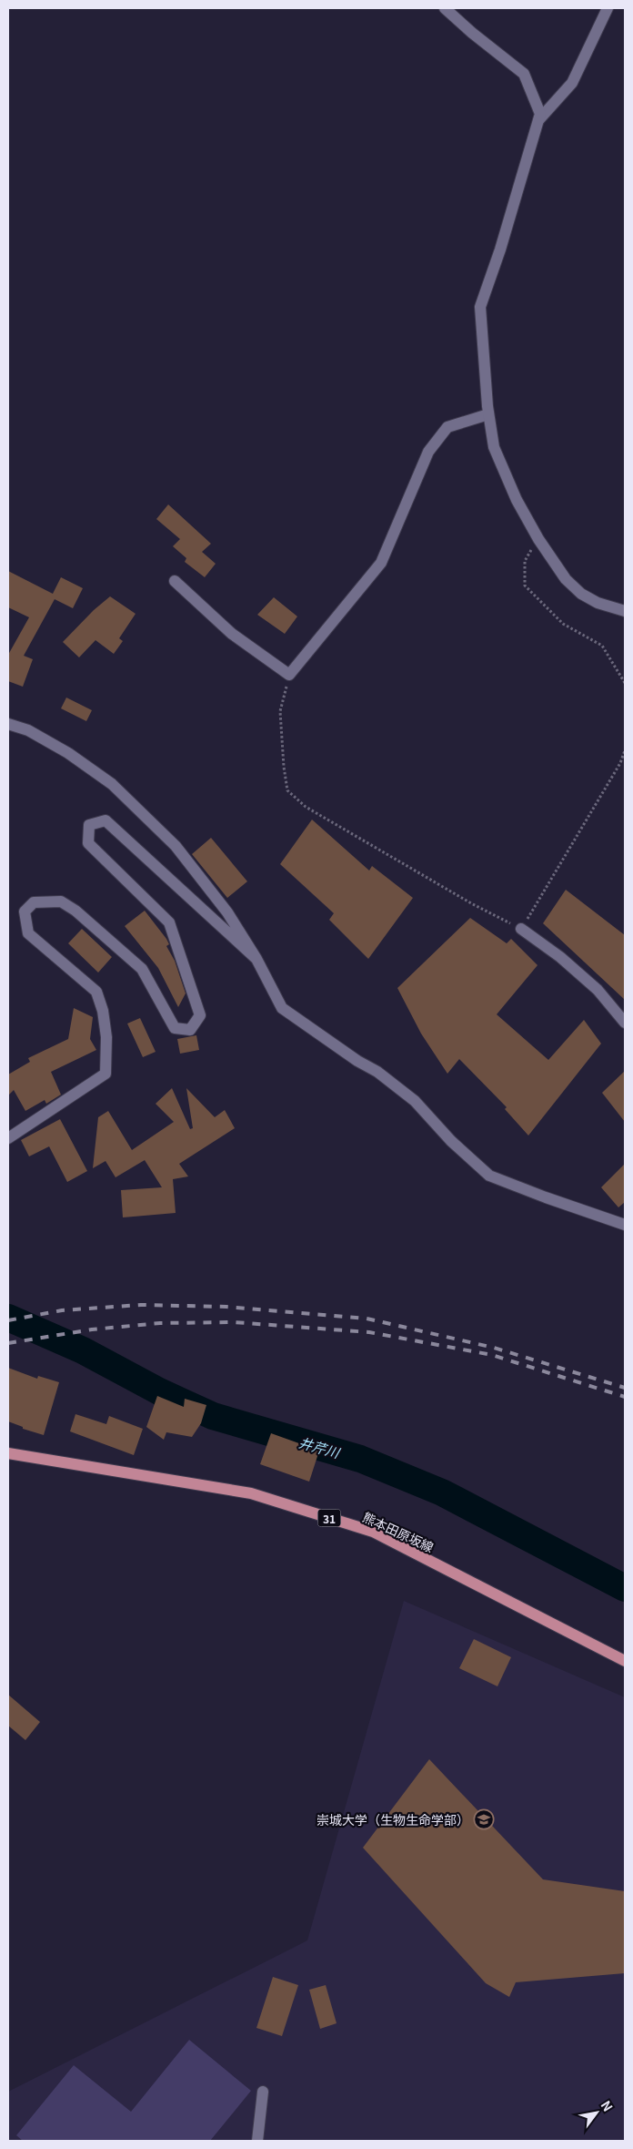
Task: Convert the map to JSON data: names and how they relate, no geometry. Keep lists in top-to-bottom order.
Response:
{
  "streets": {
    "main road": ["31", "熊本田原坂線"]
  },
  "water": ["井芹川"],
  "places": {
    "school or university": ["崇城大学（生物生命学部）"]
  },
  "north": "top right"
}
